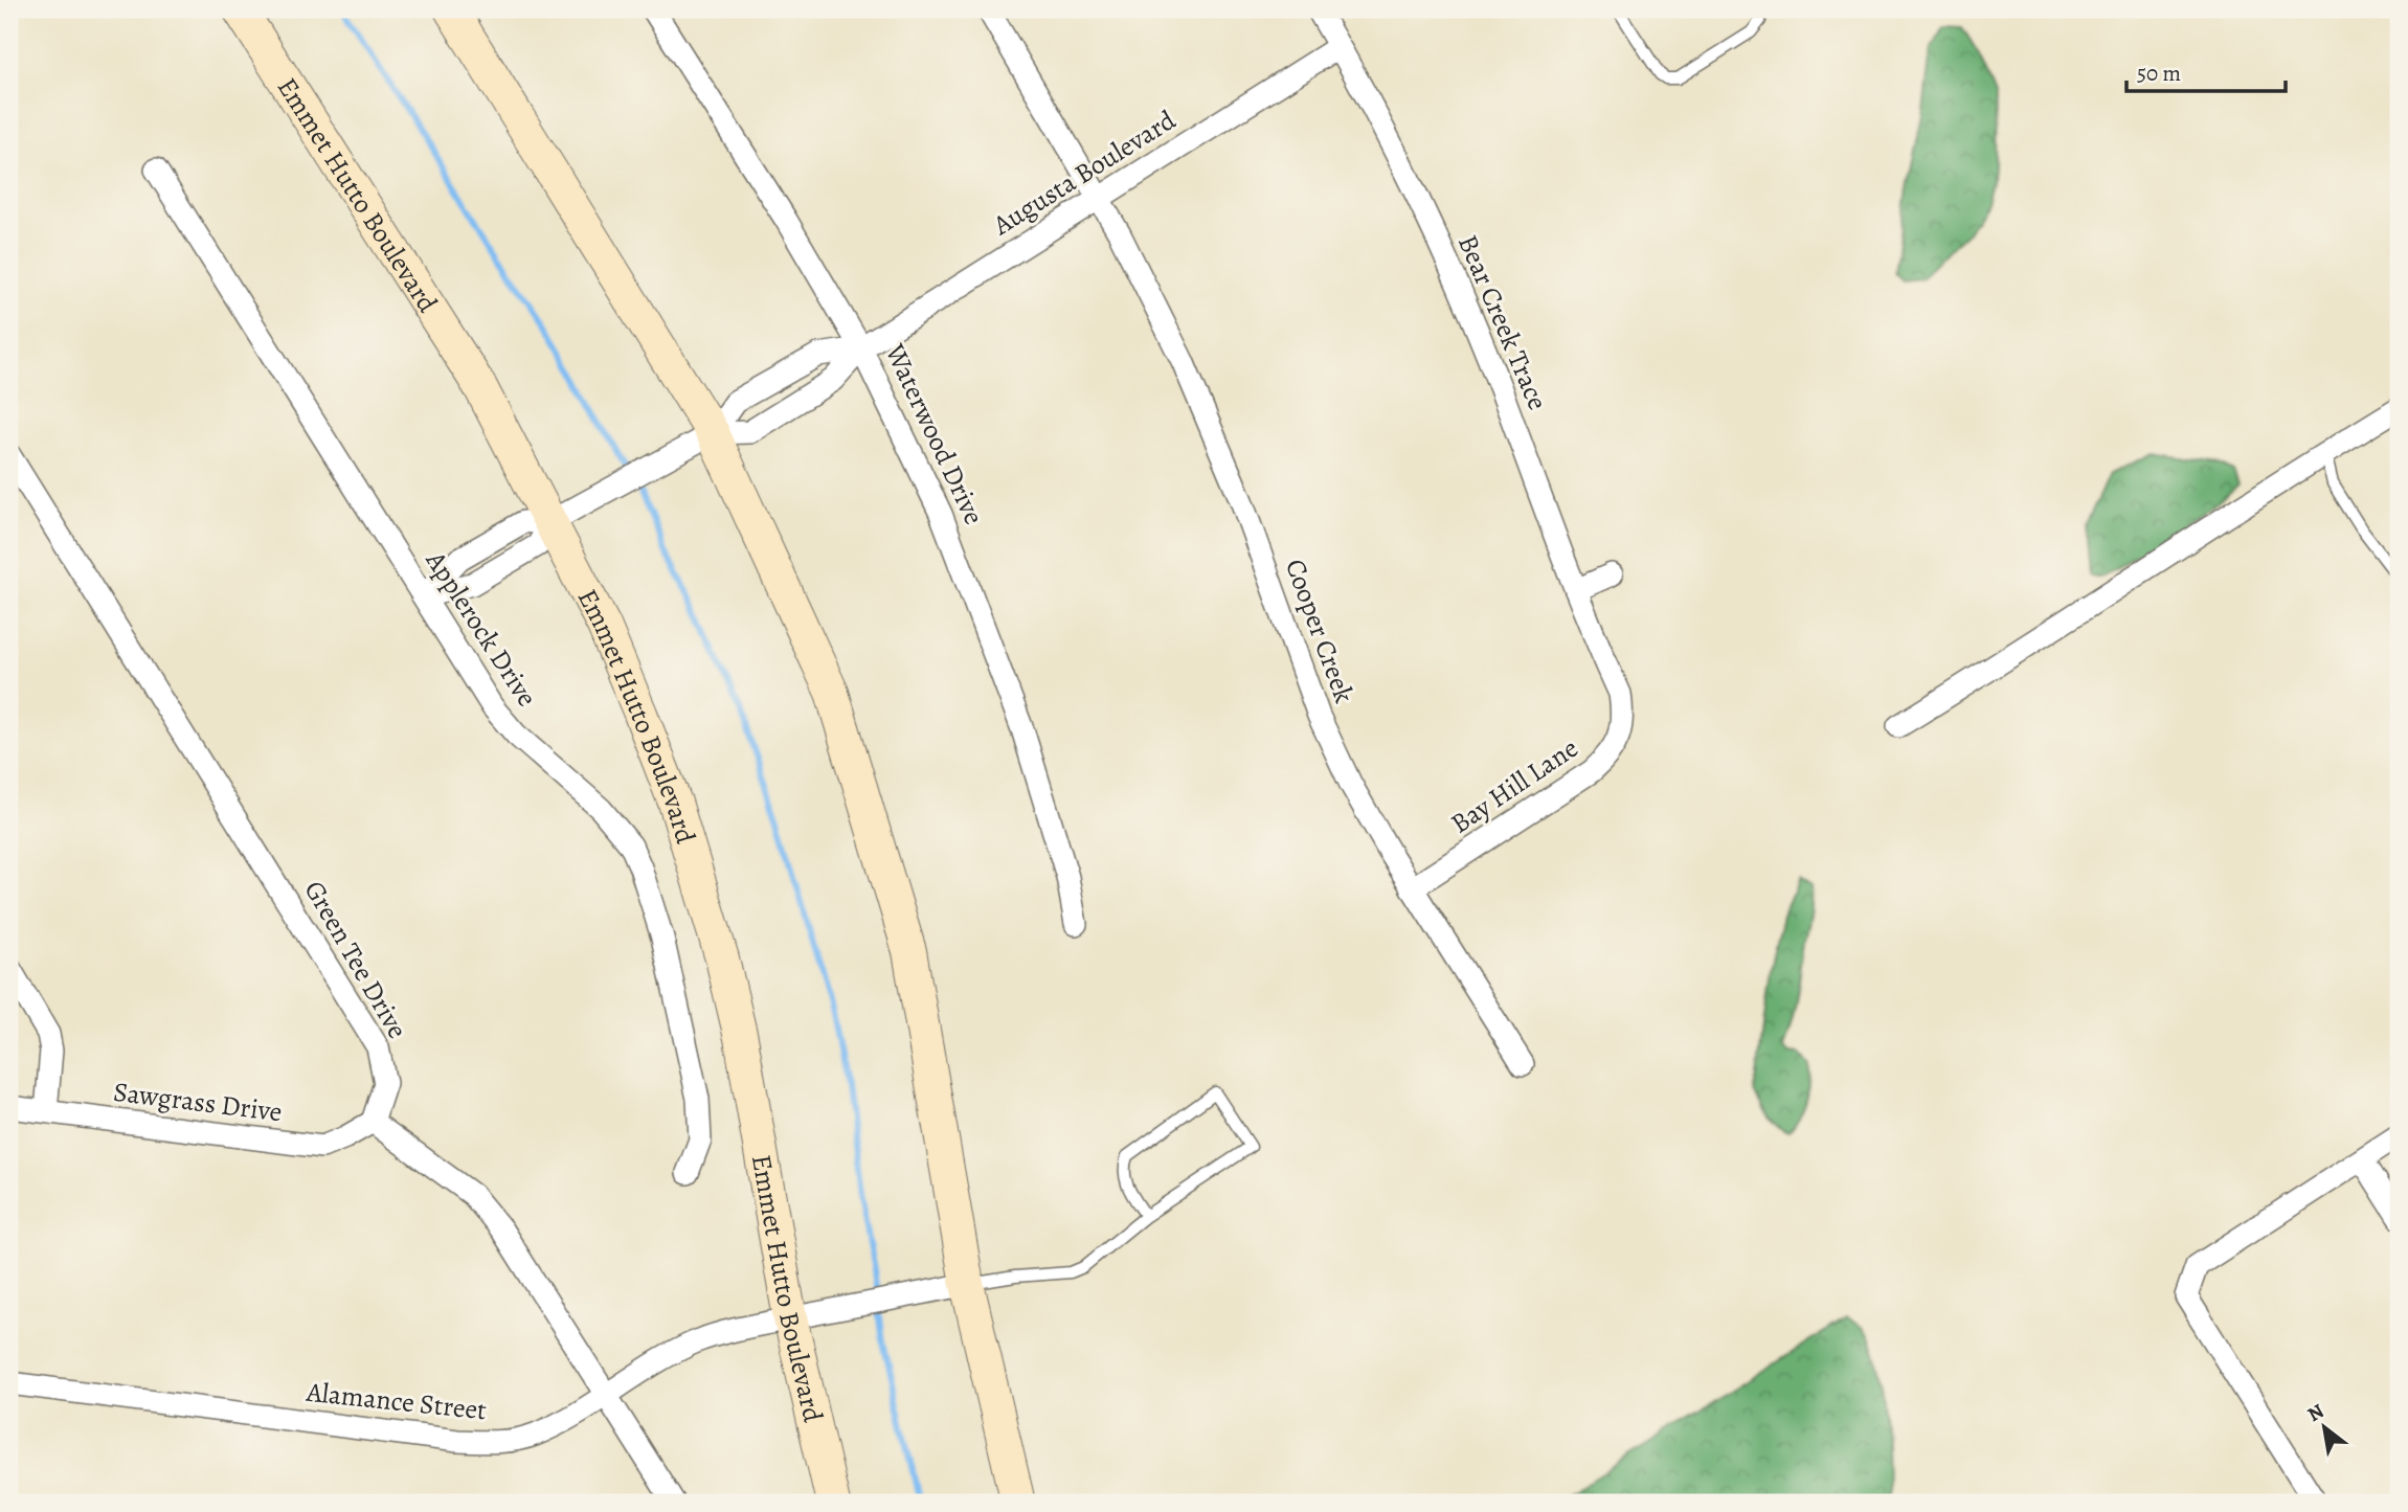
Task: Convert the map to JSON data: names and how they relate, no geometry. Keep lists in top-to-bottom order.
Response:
{
  "streets": {
    "street": [
      "Augusta Boulevard",
      "Emmet Hutto Boulevard",
      "Bear Creek Trace",
      "Waterwood Drive",
      "Applerock Drive",
      "Cooper Creek",
      "Bay Hill Lane",
      "Green Tee Drive",
      "Sawgrass Drive",
      "Alamance Street"
    ]
  },
  "crossings": [
    ["Augusta Boulevard", "Emmet Hutto Boulevard"],
    ["Augusta Boulevard", "Bear Creek Trace"],
    ["Augusta Boulevard", "Waterwood Drive"],
    ["Augusta Boulevard", "Applerock Drive"],
    ["Augusta Boulevard", "Cooper Creek"],
    ["Emmet Hutto Boulevard", "Alamance Street"],
    ["Bear Creek Trace", "Bay Hill Lane"],
    ["Cooper Creek", "Bay Hill Lane"],
    ["Green Tee Drive", "Sawgrass Drive"]
  ],
  "scale_bar": "50 m",
  "north": "top left"
}
